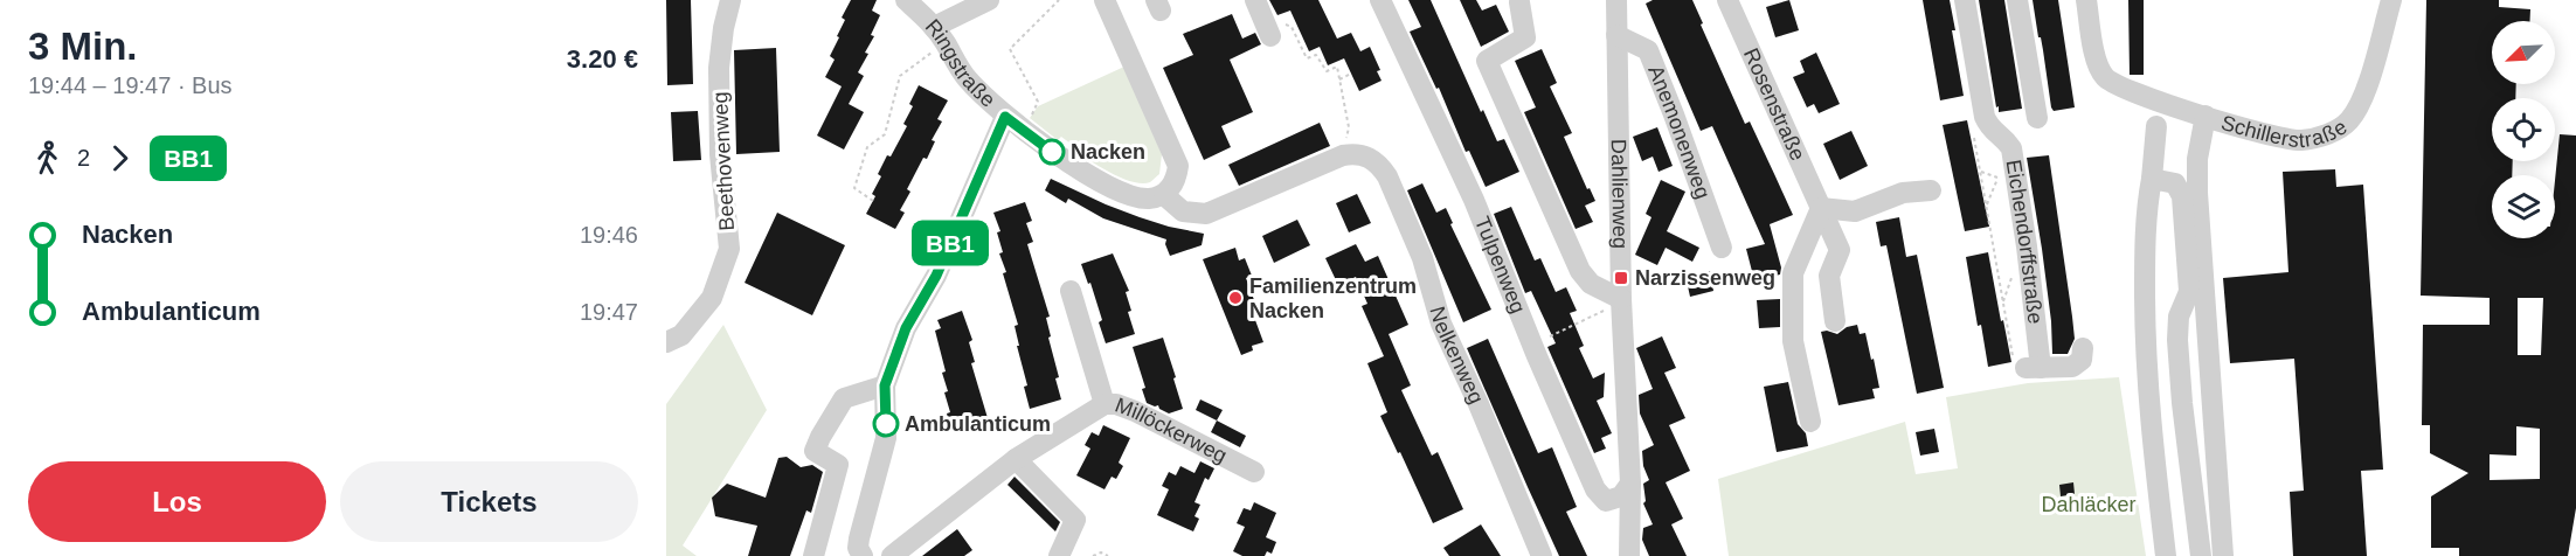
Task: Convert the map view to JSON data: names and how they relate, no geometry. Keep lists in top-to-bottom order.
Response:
{
  "streets": {
    "street": [
      "Ringstraße",
      "Rosenstraße",
      "Schillerstraße",
      "Anemonenweg",
      "Beethovenweg",
      "Dahlienweg",
      "Eichendorffstraße",
      "Tulpenweg",
      "Nelkenweg",
      "Millöckerweg"
    ]
  },
  "crossings": [
    ["Anemonenweg", "Dahlienweg"],
    ["Dahlienweg", "Tulpenweg"]
  ],
  "parks": ["Dahläcker"],
  "places": {
    "other": ["Nacken", "Familienzentrum Nacken", "Ambulanticum"],
    "transit": ["Narzissenweg"]
  },
  "lines": ["bus line BB1"],
  "north": "bottom left",
  "page": {
    "heading": ["3 Min.", "19:44 – 19:47 · Bus", "3.20 €"],
    "on_map": "BB1",
    "legs": ["2", "BB1"],
    "list": [
      {
        "name": "Nacken",
        "value": "19:46"
      },
      {
        "name": "Ambulanticum",
        "value": "19:47"
      }
    ],
    "buttons": ["Los", "Tickets"]
  }
}
